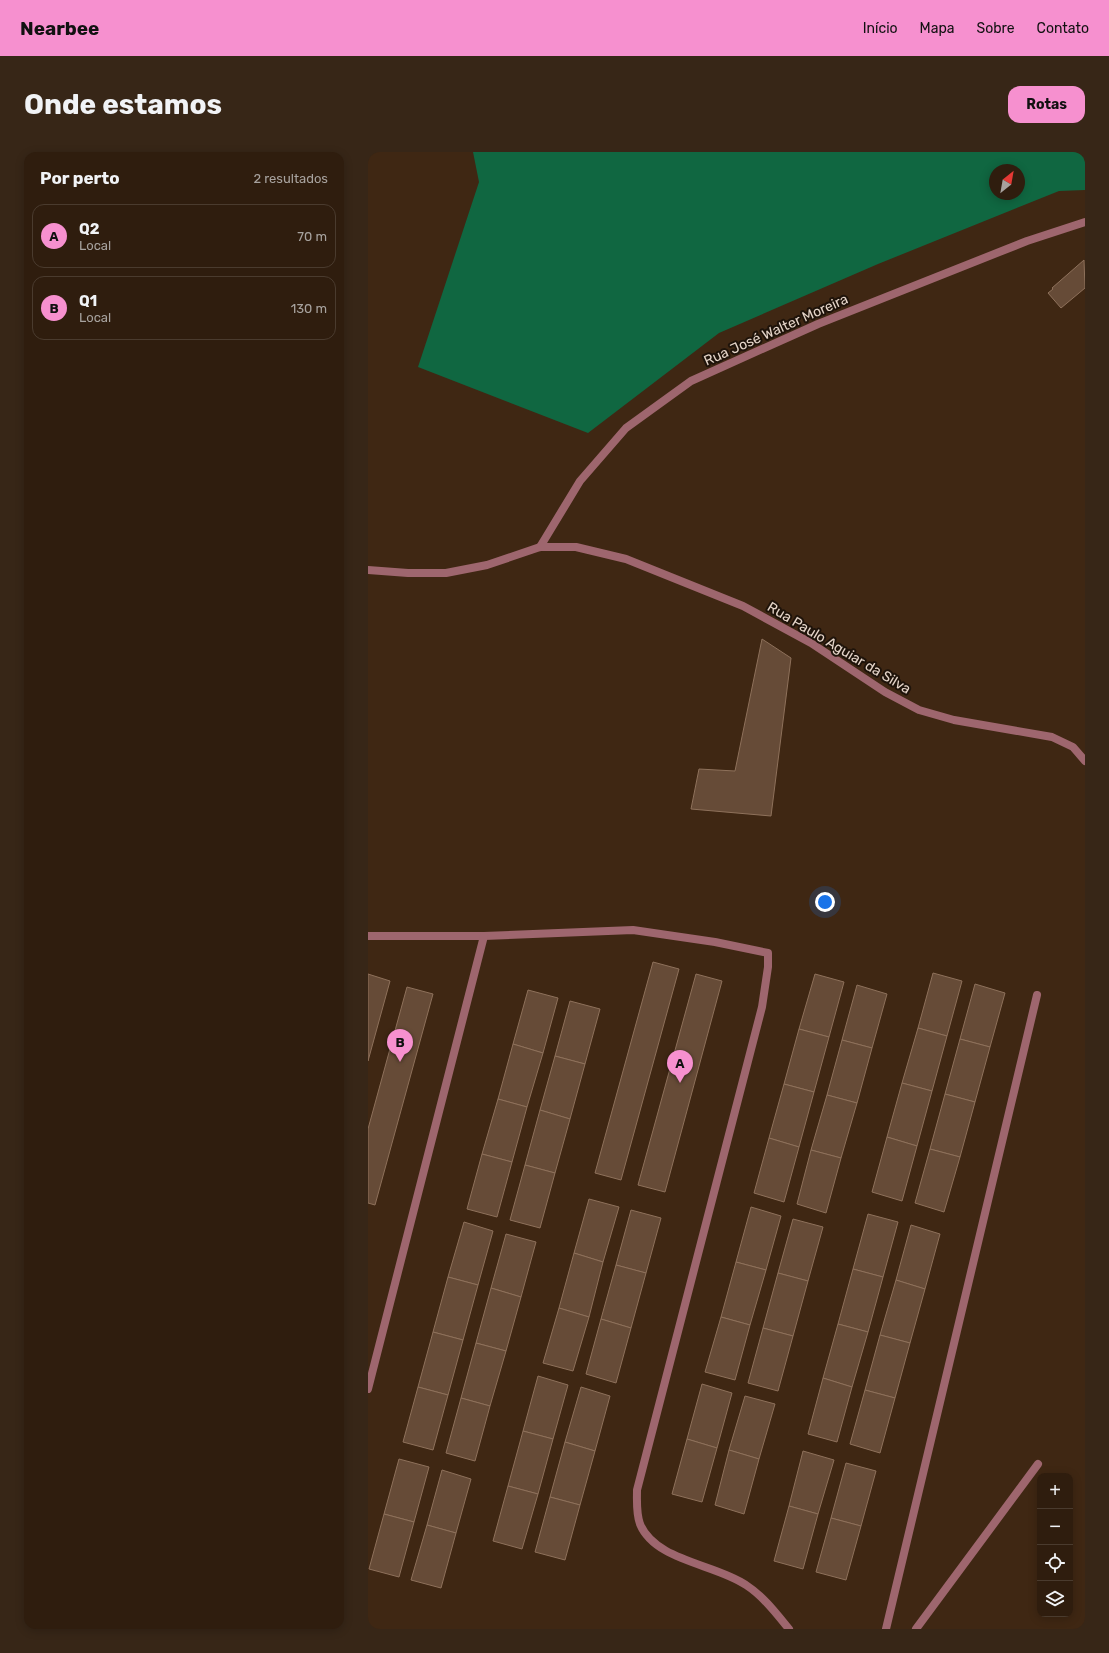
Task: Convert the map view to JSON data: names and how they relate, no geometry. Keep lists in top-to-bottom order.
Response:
{
  "streets": {
    "street": ["Rua José Walter Moreira", "Rua Paulo Aguiar da Silva"]
  },
  "crossings": [
    ["Rua José Walter Moreira", "Rua Paulo Aguiar da Silva"]
  ],
  "north": "top right",
  "page": {
    "header": "Nearbee",
    "nav": [
      "Início",
      "Mapa",
      "Sobre",
      "Contato"
    ],
    "buttons": "Rotas",
    "title": "Onde estamos",
    "heading": ["Por perto", "2 resultados"],
    "list": [
      {
        "mark": "A",
        "name": "Q2",
        "note": "Local",
        "value": "70 m"
      },
      {
        "mark": "B",
        "name": "Q1",
        "note": "Local",
        "value": "130 m"
      }
    ],
    "pins": ["B", "A"],
    "map_buttons": ["+", "−"]
  }
}
